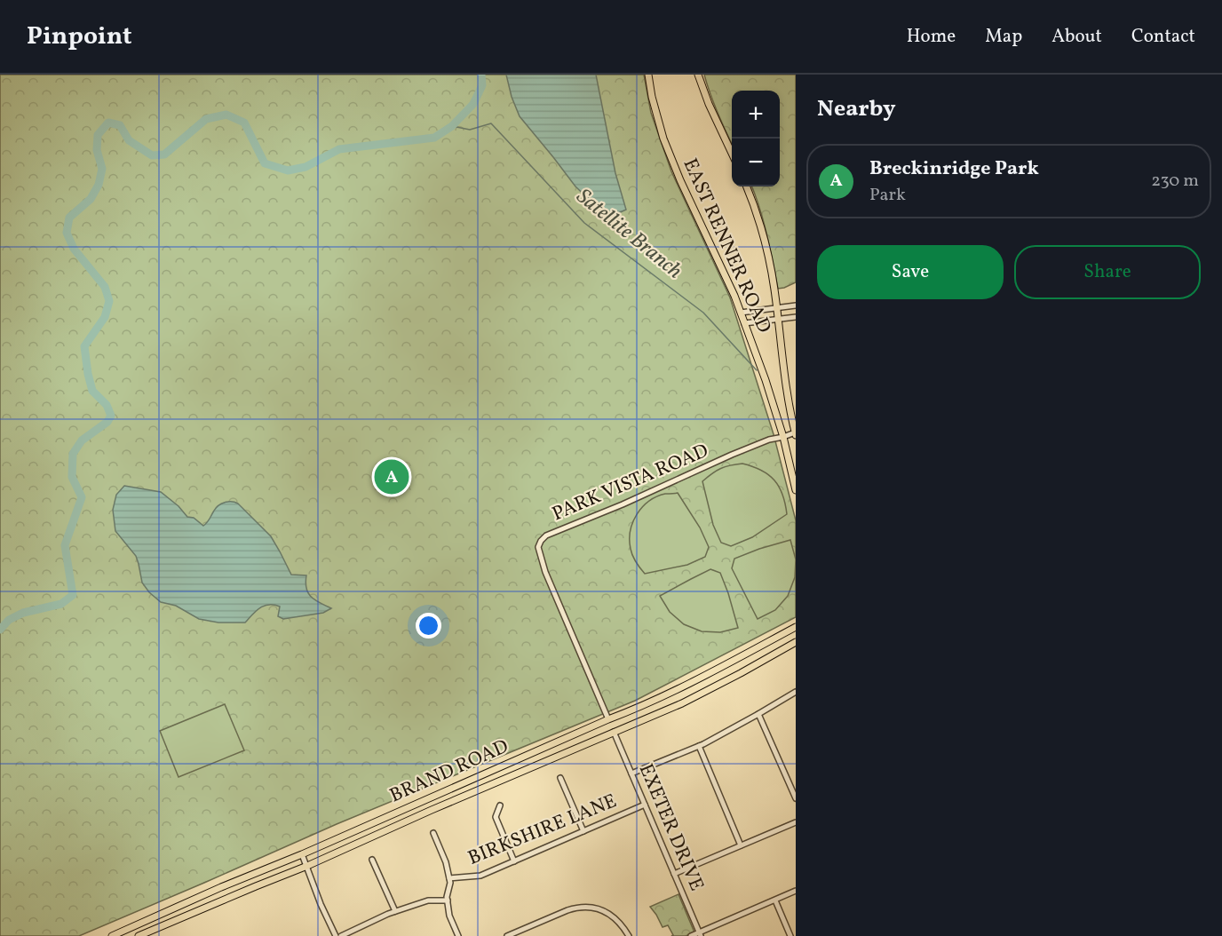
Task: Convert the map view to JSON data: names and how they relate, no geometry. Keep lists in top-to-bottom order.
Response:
{
  "streets": {
    "main road": ["EAST RENNER ROAD", "BRAND ROAD"],
    "street": ["PARK VISTA ROAD", "EXETER DRIVE", "BIRKSHIRE LANE"]
  },
  "crossings": [
    ["EAST RENNER ROAD", "PARK VISTA ROAD"],
    ["PARK VISTA ROAD", "BRAND ROAD"],
    ["BRAND ROAD", "EXETER DRIVE"],
    ["EXETER DRIVE", "BIRKSHIRE LANE"]
  ],
  "water": ["Satellite Branch"],
  "page": {
    "header": "Pinpoint",
    "nav": [
      "Home",
      "Map",
      "About",
      "Contact"
    ],
    "heading": "Nearby",
    "map_buttons": ["+", "−"],
    "list": [
      {
        "mark": "A",
        "name": "Breckinridge Park",
        "note": "Park",
        "value": "230 m"
      }
    ],
    "buttons": ["Save", "Share"],
    "pins": "A"
  }
}
